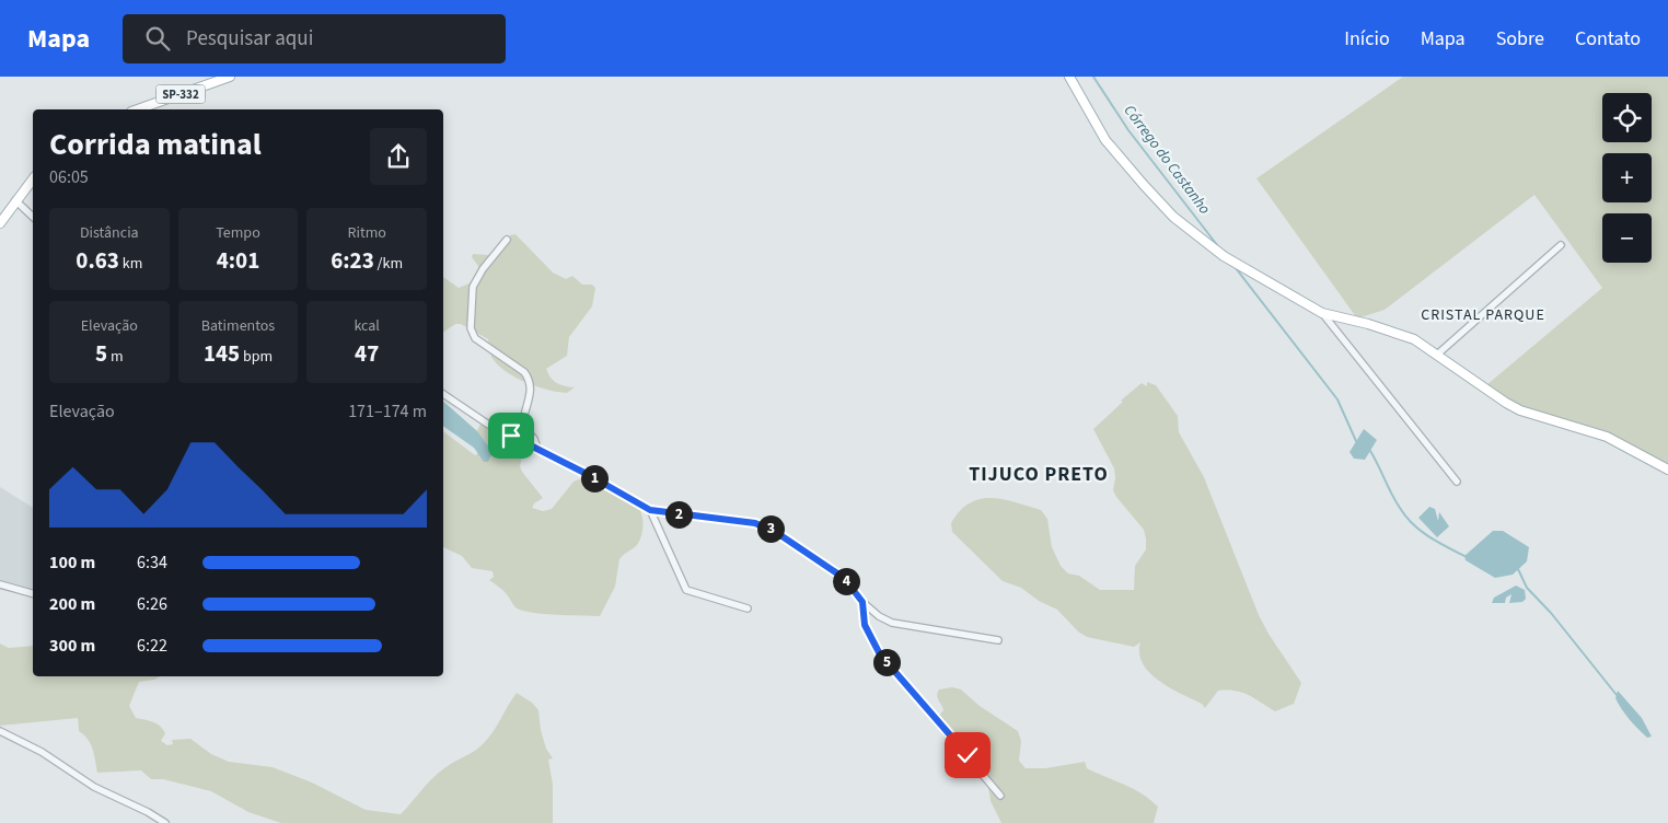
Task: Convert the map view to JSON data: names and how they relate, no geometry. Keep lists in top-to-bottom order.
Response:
{
  "streets": {
    "main road": ["SP-332"]
  },
  "districts": ["CRISTAL PARQUE", "TIJUCO PRETO"],
  "water": ["Córrego do Castanho"],
  "page": {
    "header": "Mapa",
    "search": "Pesquisar aqui",
    "nav": [
      "Início",
      "Mapa",
      "Sobre",
      "Contato"
    ],
    "map_buttons": ["+", "−"],
    "heading": ["Corrida matinal", "06:05"],
    "stats": [
      ["Distância", "0.63 km"],
      ["Tempo", "4:01"],
      ["Ritmo", "6:23 /km"],
      ["Elevação", "5 m"],
      ["Batimentos", "145 bpm"],
      ["kcal", "47"]
    ],
    "chart": ["Elevação", "171–174 m"],
    "pins": [
      "1",
      "2",
      "3",
      "4",
      "5"
    ],
    "list": [
      {
        "name": "100 m",
        "note": "6:34"
      },
      {
        "name": "200 m",
        "note": "6:26"
      },
      {
        "name": "300 m",
        "note": "6:22"
      }
    ]
  }
}
